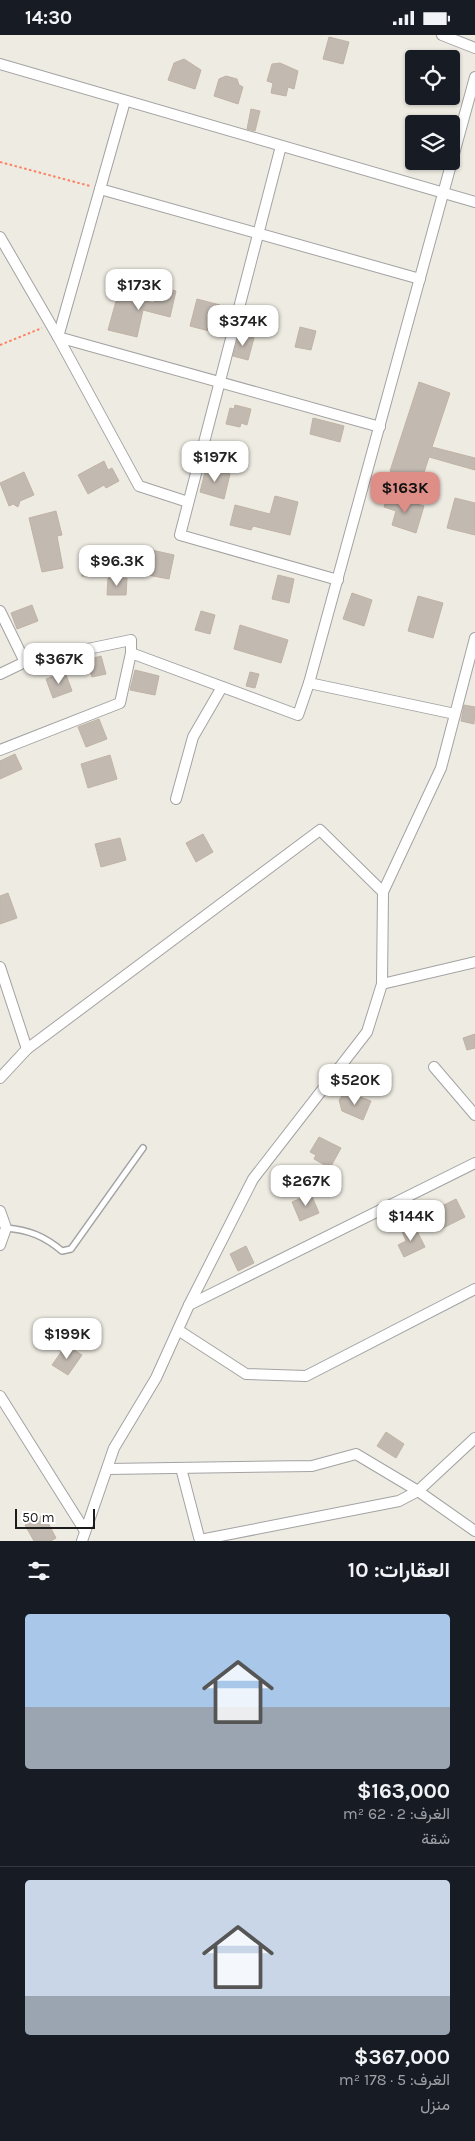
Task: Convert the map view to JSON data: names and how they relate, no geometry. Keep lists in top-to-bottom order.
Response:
{
  "scale_bar": "50 m",
  "page": {
    "status": "14:30",
    "price": [
      "$173K",
      "$374K",
      "$197K",
      "$163K",
      "$96.3K",
      "$367K",
      "$520K",
      "$267K",
      "$144K",
      "$199K"
    ],
    "scale": "50 m",
    "heading": "العقارات: 10",
    "list": [
      {
        "name": "$163,000",
        "note": "الغرف: 2 · 62 m² · شقة"
      },
      {
        "name": "$367,000",
        "note": "الغرف: 5 · 178 m² · منزل"
      }
    ]
  }
}
